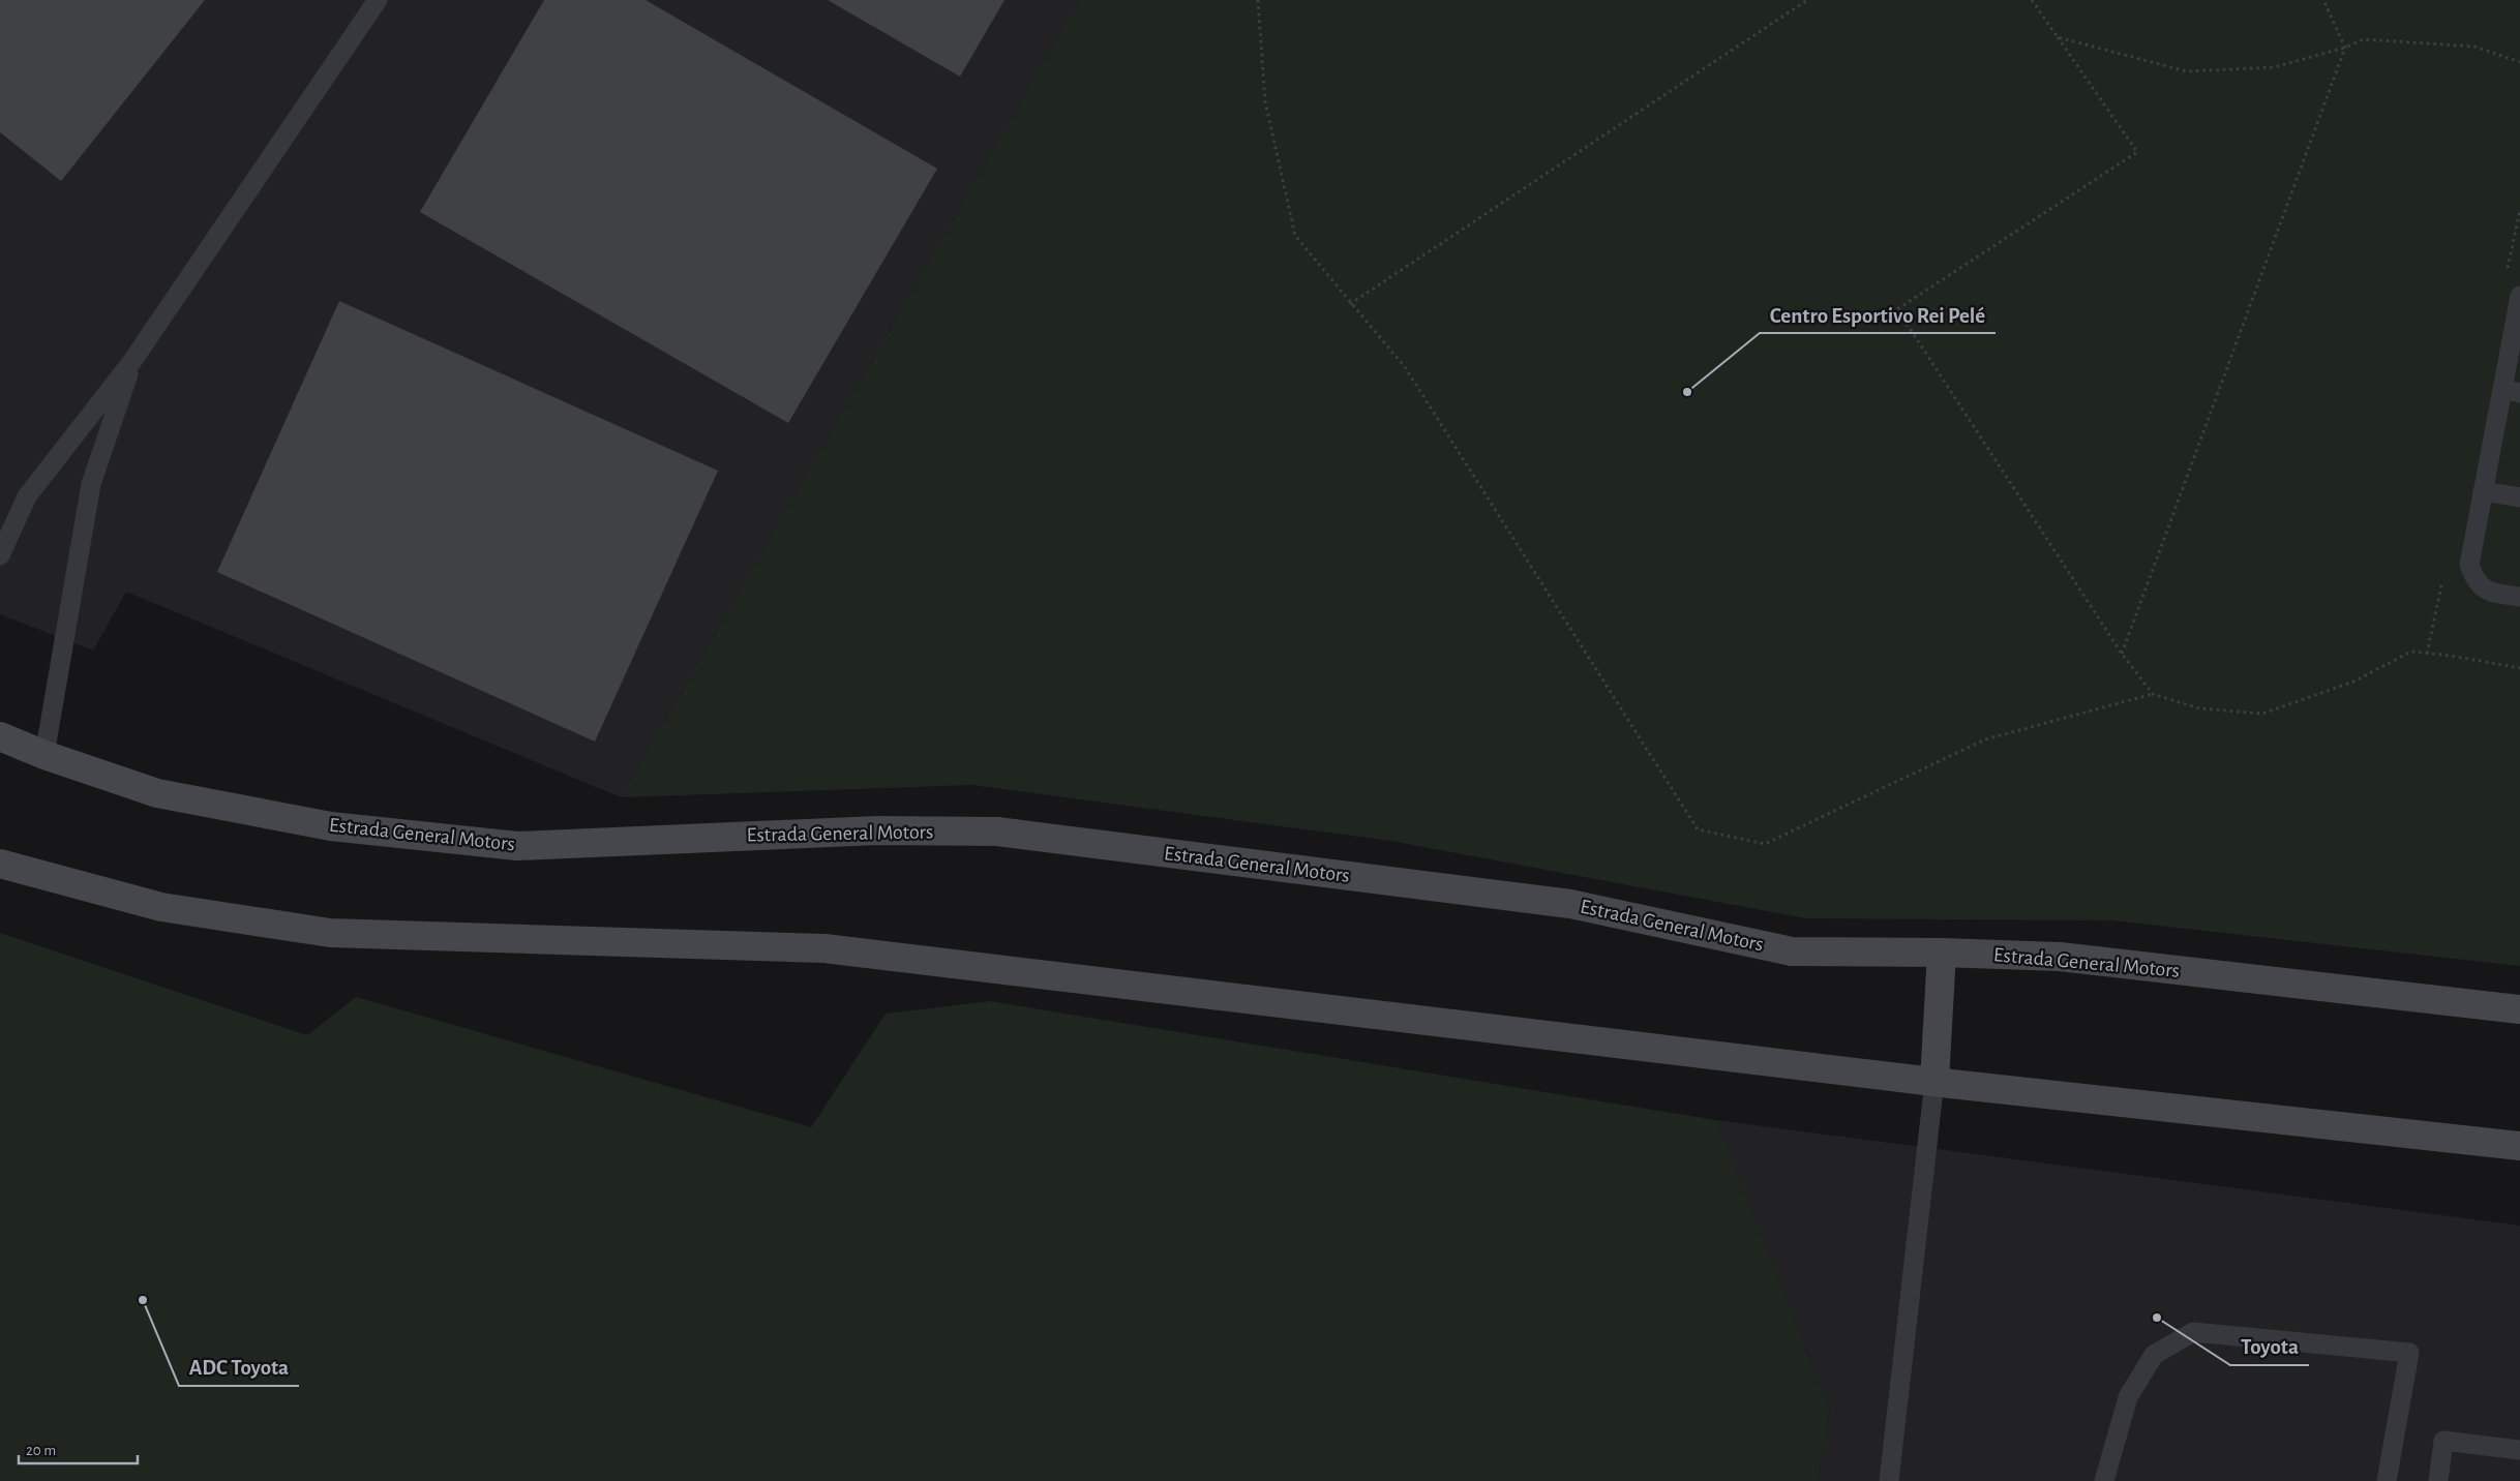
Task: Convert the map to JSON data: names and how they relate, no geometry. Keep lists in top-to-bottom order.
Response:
{
  "streets": {
    "main road": ["Estrada General Motors"]
  },
  "places": ["Centro Esportivo Rei Pelé", "ADC Toyota", "Toyota"],
  "scale_bar": "20 m"
}
